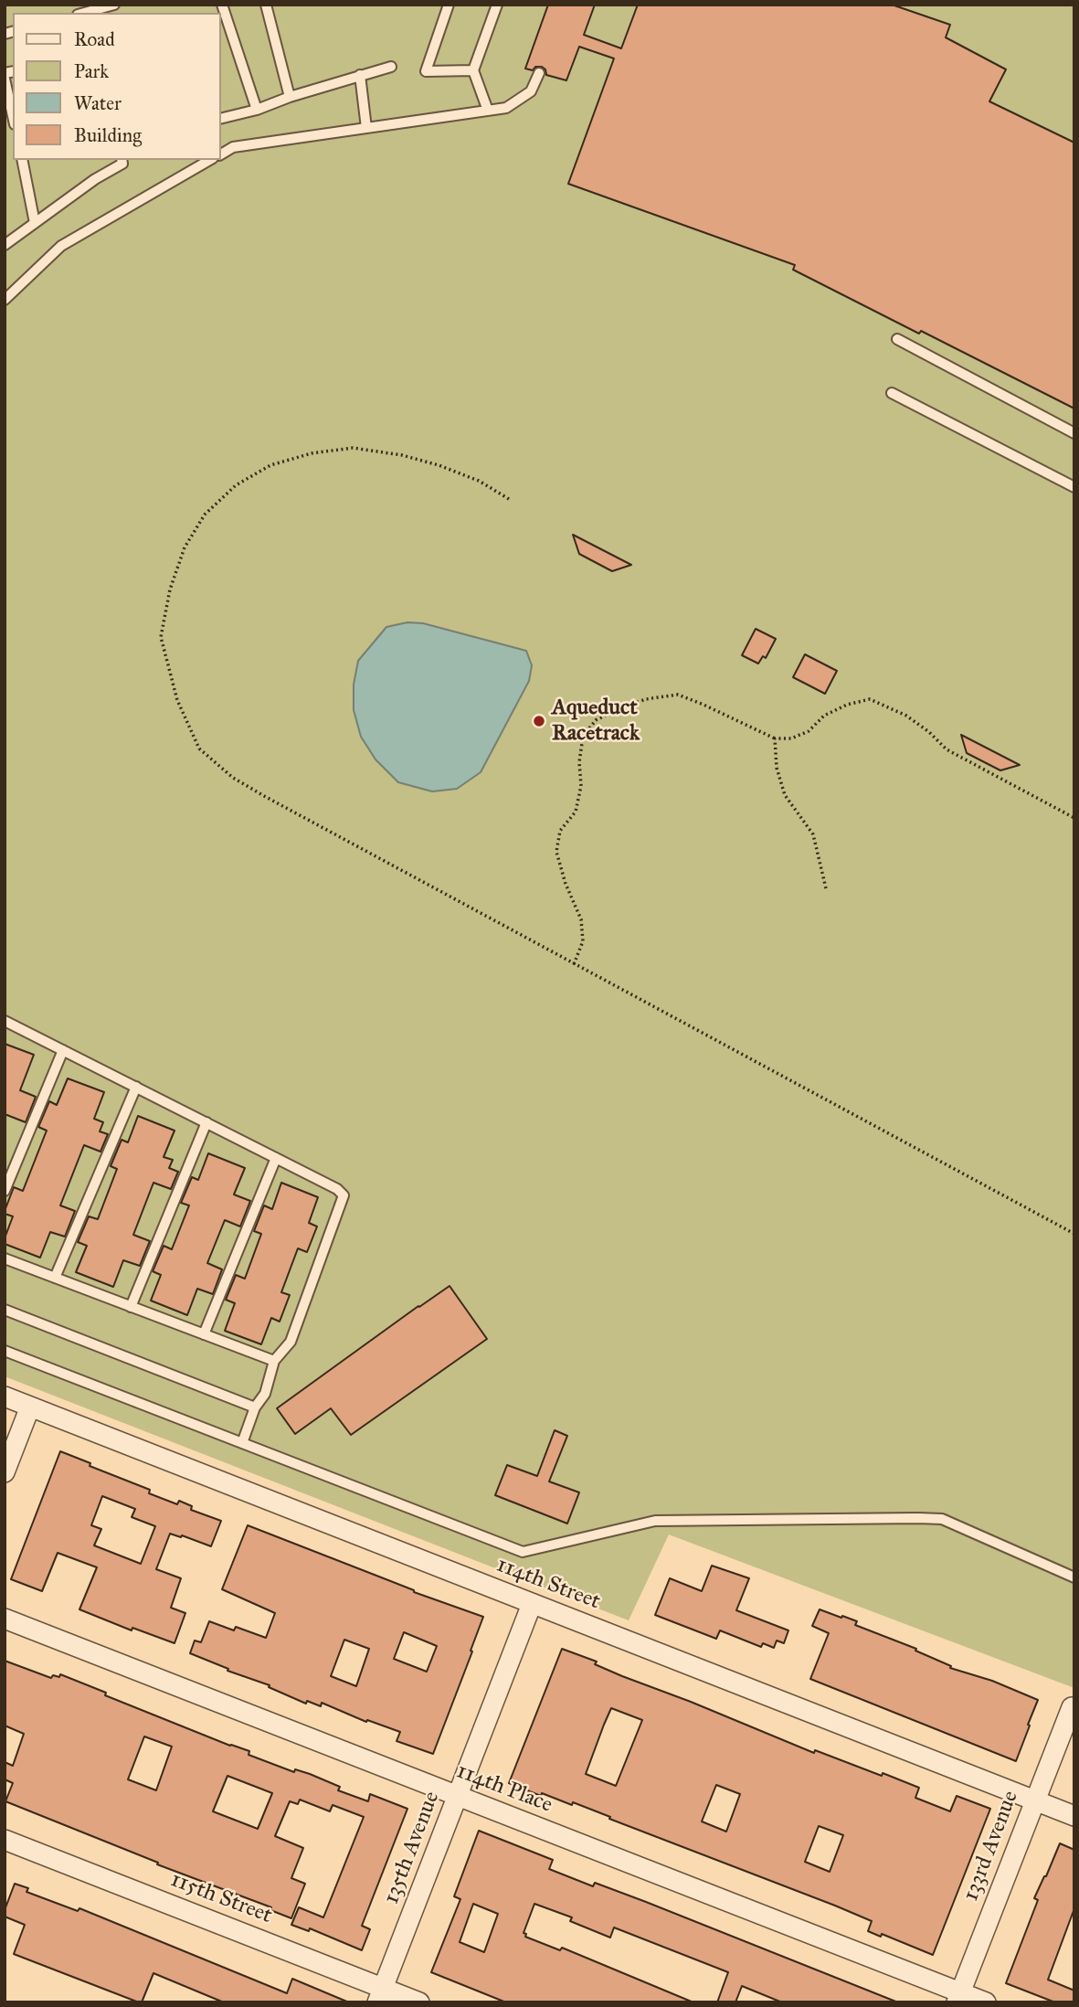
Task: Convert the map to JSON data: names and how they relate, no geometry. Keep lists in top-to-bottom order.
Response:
{
  "streets": {
    "street": [
      "114th Street",
      "114th Place",
      "133rd Avenue",
      "135th Avenue",
      "115th Street"
    ]
  },
  "crossings": [
    ["114th Street", "133rd Avenue"],
    ["114th Street", "135th Avenue"],
    ["114th Place", "133rd Avenue"],
    ["114th Place", "135th Avenue"],
    ["135th Avenue", "115th Street"]
  ],
  "places": ["Aqueduct Racetrack"],
  "legend": [
    "Road",
    "Park",
    "Water",
    "Building"
  ]
}
